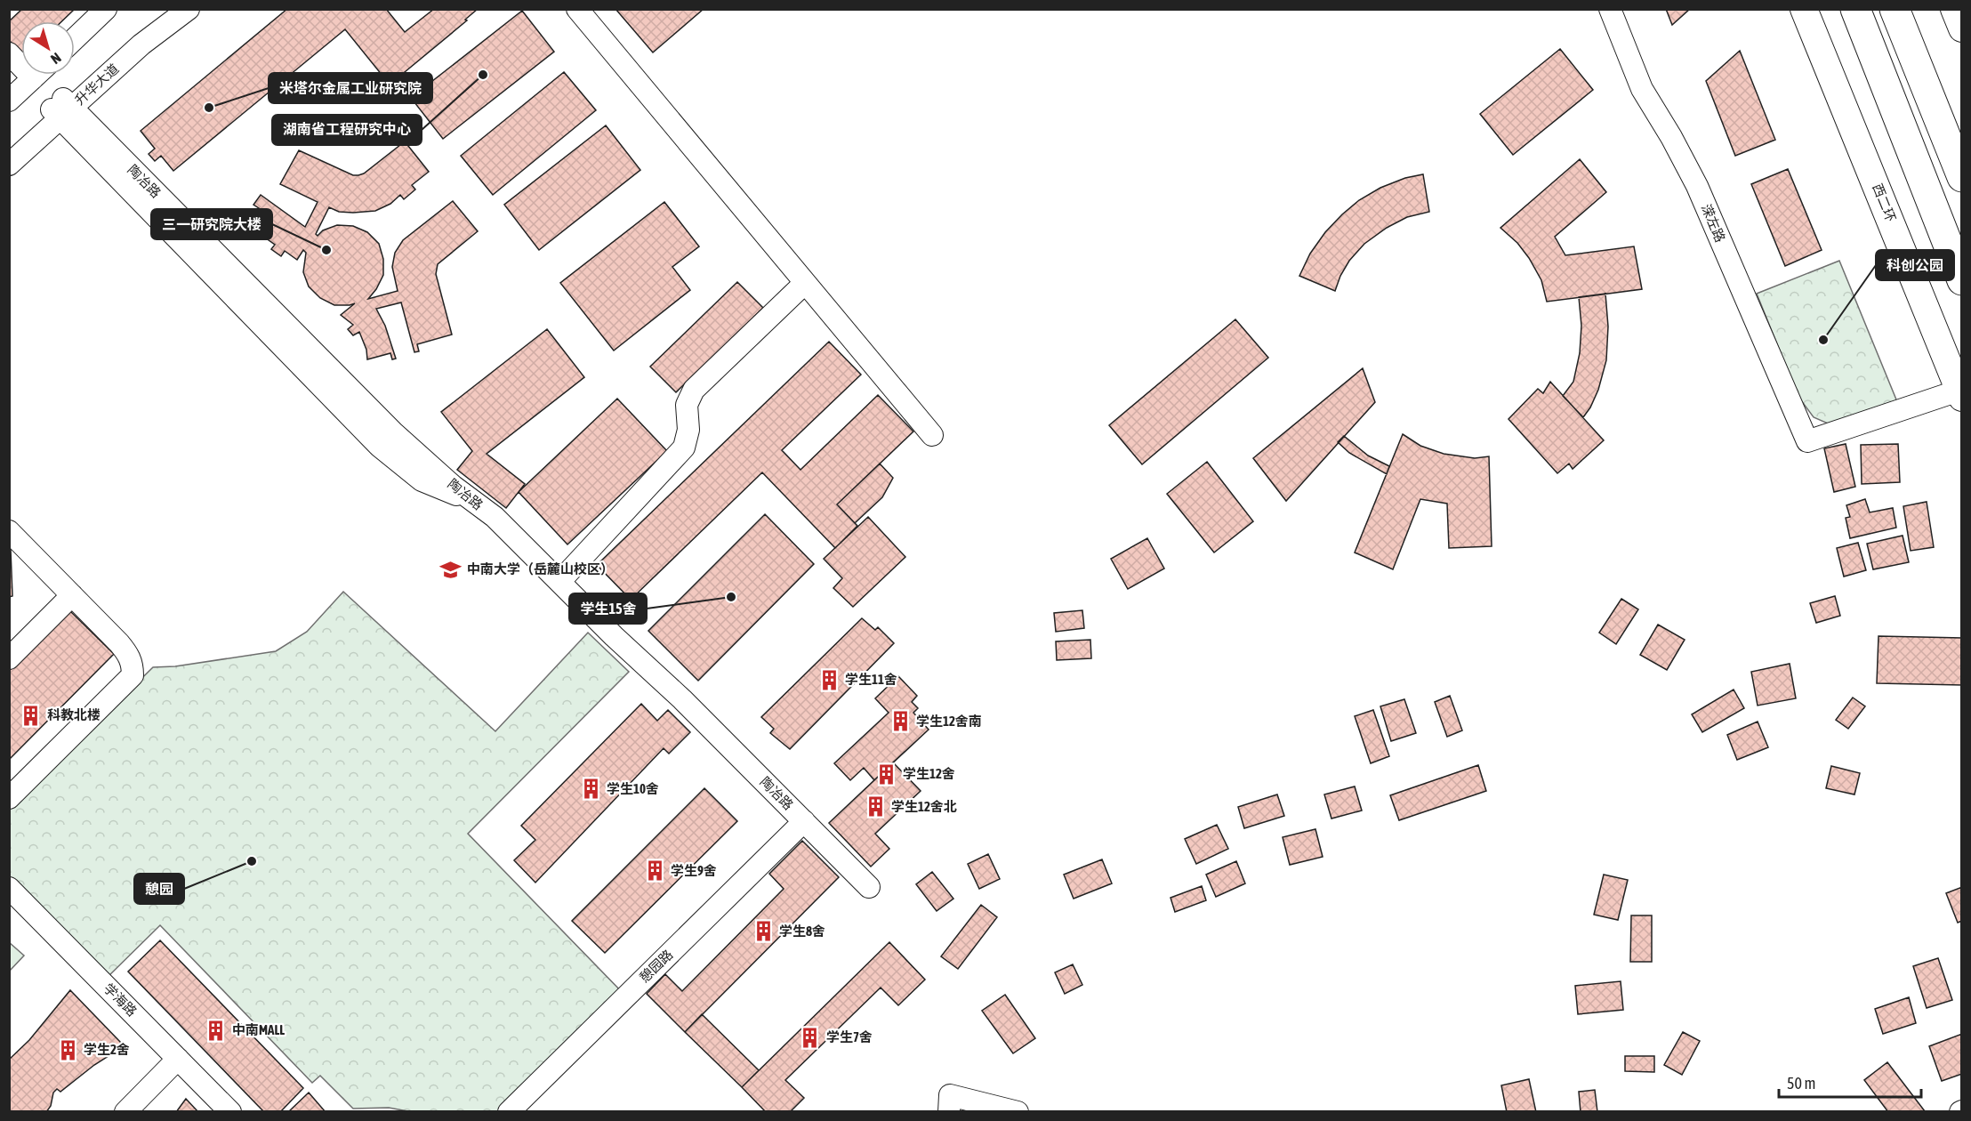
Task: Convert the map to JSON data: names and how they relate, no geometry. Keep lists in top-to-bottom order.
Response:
{
  "streets": {
    "main road": ["西二环"],
    "street": [
      "升华大道",
      "陶冶路",
      "溁左路",
      "憩园路",
      "学海路"
    ]
  },
  "crossings": [
    ["升华大道", "陶冶路"],
    ["陶冶路", "憩园路"],
    ["西二环", "溁左路"]
  ],
  "places": {
    "other": [
      "湖南省工程研究中心",
      "米塔尔金属工业研究院",
      "三一研究院大楼",
      "科创公园",
      "学生15舍",
      "憩园"
    ],
    "school or university": ["中南大学（岳麓山校区）"],
    "building": [
      "学生11舍",
      "科教北楼",
      "学生12舍南",
      "学生12舍",
      "学生10舍",
      "学生12舍北",
      "学生9舍",
      "学生8舍",
      "中南MALL",
      "学生7舍",
      "学生2舍"
    ]
  },
  "scale_bar": "50 m",
  "north": "bottom right"
}
